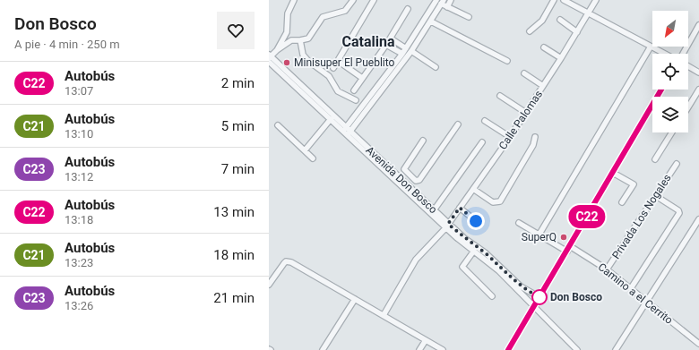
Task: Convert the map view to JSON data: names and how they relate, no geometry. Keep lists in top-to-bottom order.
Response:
{
  "streets": {
    "street": [
      "Calle Palomas",
      "Avenida Don Bosco",
      "Privada Los Nogales",
      "Camino a el Cerrito"
    ]
  },
  "crossings": [
    ["Calle Palomas", "Avenida Don Bosco"],
    ["Privada Los Nogales", "Camino a el Cerrito"]
  ],
  "districts": ["Catalina"],
  "places": ["Minisuper El Pueblito", "SuperQ", "Don Bosco"],
  "lines": ["bus line C22"],
  "north": "bottom left",
  "page": {
    "heading": ["Don Bosco", "A pie · 4 min · 250 m"],
    "on_map": "C22",
    "list": [
      {
        "mark": "C22",
        "name": "Autobús",
        "note": "13:07",
        "value": "2 min"
      },
      {
        "mark": "C21",
        "name": "Autobús",
        "note": "13:10",
        "value": "5 min"
      },
      {
        "mark": "C23",
        "name": "Autobús",
        "note": "13:12",
        "value": "7 min"
      },
      {
        "mark": "C22",
        "name": "Autobús",
        "note": "13:18",
        "value": "13 min"
      },
      {
        "mark": "C21",
        "name": "Autobús",
        "note": "13:23",
        "value": "18 min"
      },
      {
        "mark": "C23",
        "name": "Autobús",
        "note": "13:26",
        "value": "21 min"
      }
    ]
  }
}
